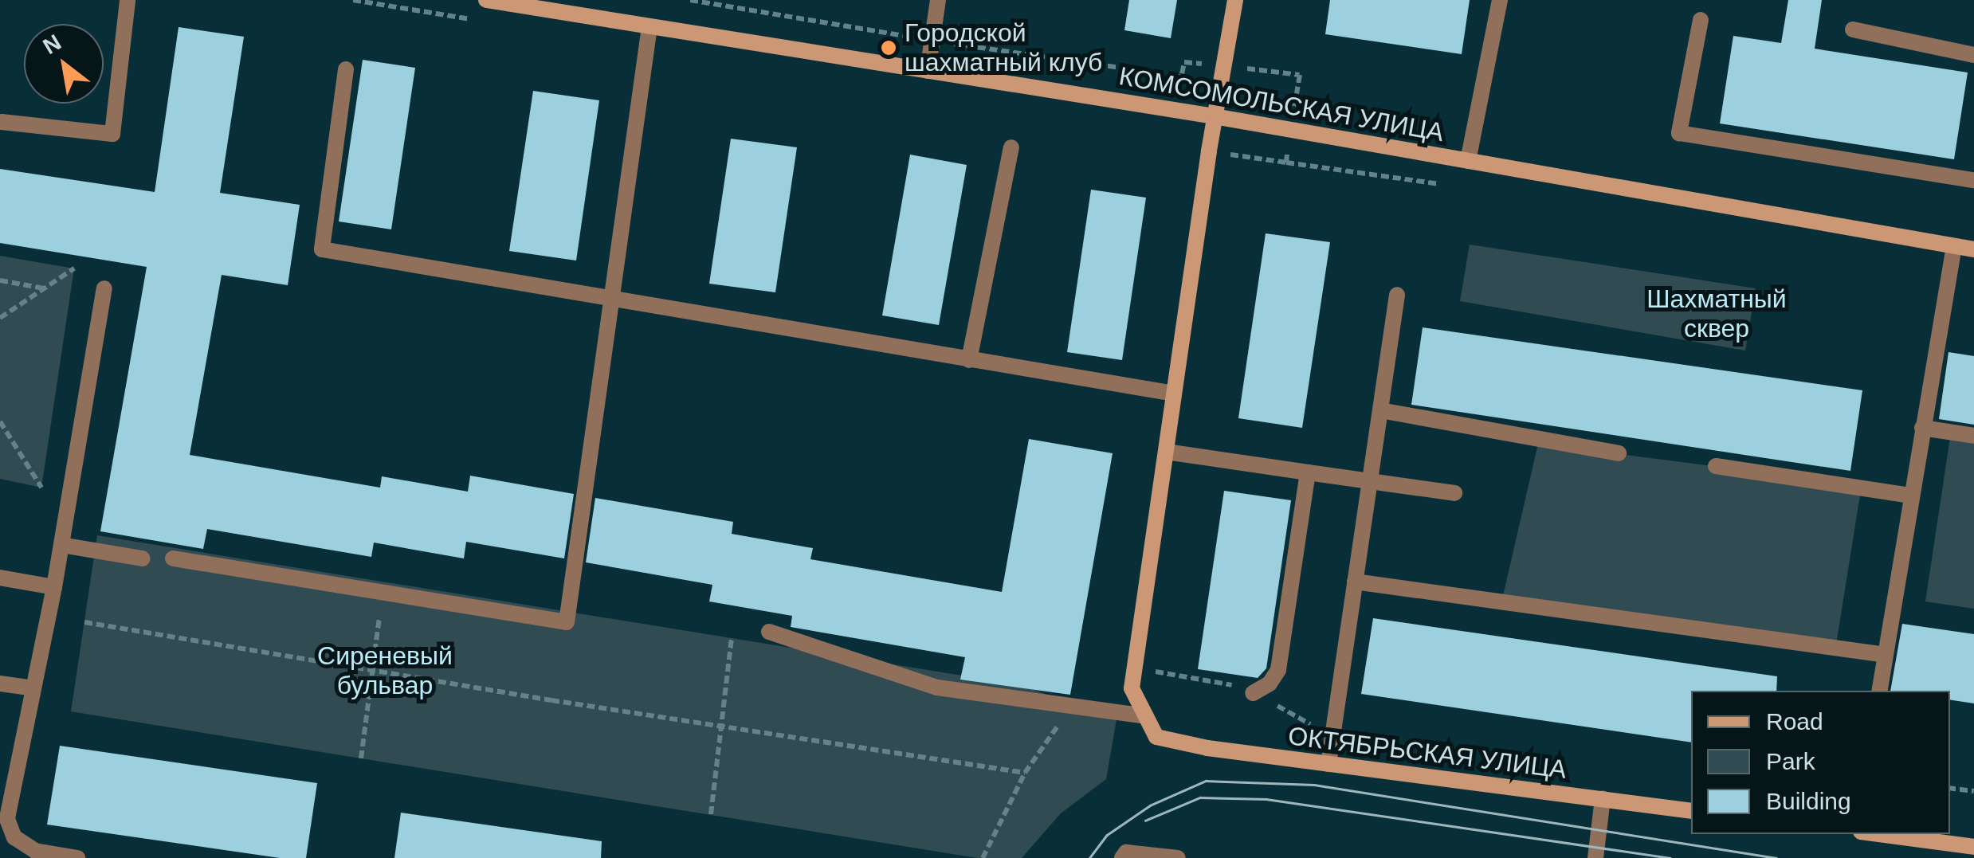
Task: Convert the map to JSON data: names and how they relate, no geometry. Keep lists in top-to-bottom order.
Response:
{
  "streets": {
    "street": ["КОМСОМОЛЬСКАЯ УЛИЦА", "ОКТЯБРЬСКАЯ УЛИЦА"]
  },
  "parks": ["Шахматный сквер", "Сиреневый бульвар"],
  "places": ["Городской шахматный клуб"],
  "legend": ["Road", "Park", "Building"],
  "north": "top left"
}
